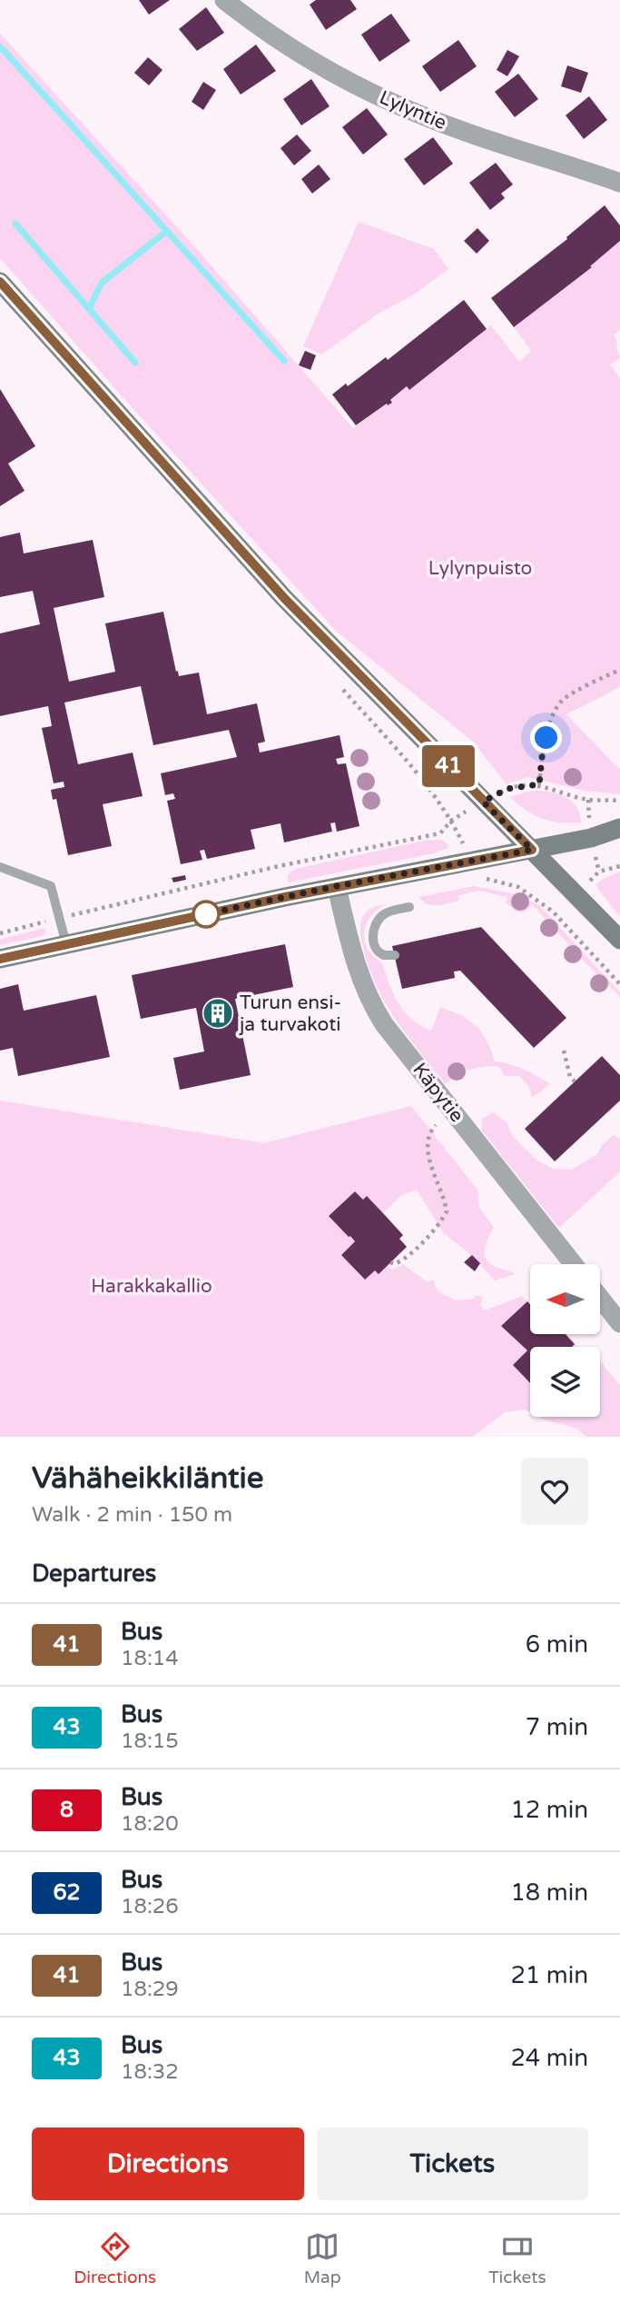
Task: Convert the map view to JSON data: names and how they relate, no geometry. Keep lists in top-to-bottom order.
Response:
{
  "streets": {
    "street": ["Lylyntie", "Käpytie"]
  },
  "parks": ["Lylynpuisto", "Harakkakallio"],
  "places": {
    "building": ["Turun ensi- ja turvakoti"]
  },
  "lines": ["bus line 41"],
  "north": "left",
  "page": {
    "on_map": "41",
    "heading": [
      ["Vähäheikkiläntie", "Walk · 2 min · 150 m"],
      "Departures"
    ],
    "list": [
      {
        "mark": "41",
        "name": "Bus",
        "note": "18:14",
        "value": "6 min"
      },
      {
        "mark": "43",
        "name": "Bus",
        "note": "18:15",
        "value": "7 min"
      },
      {
        "mark": "8",
        "name": "Bus",
        "note": "18:20",
        "value": "12 min"
      },
      {
        "mark": "62",
        "name": "Bus",
        "note": "18:26",
        "value": "18 min"
      },
      {
        "mark": "41",
        "name": "Bus",
        "note": "18:29",
        "value": "21 min"
      },
      {
        "mark": "43",
        "name": "Bus",
        "note": "18:32",
        "value": "24 min"
      }
    ],
    "buttons": ["Directions", "Tickets"],
    "tabs": ["Directions", "Map", "Tickets"]
  }
}
